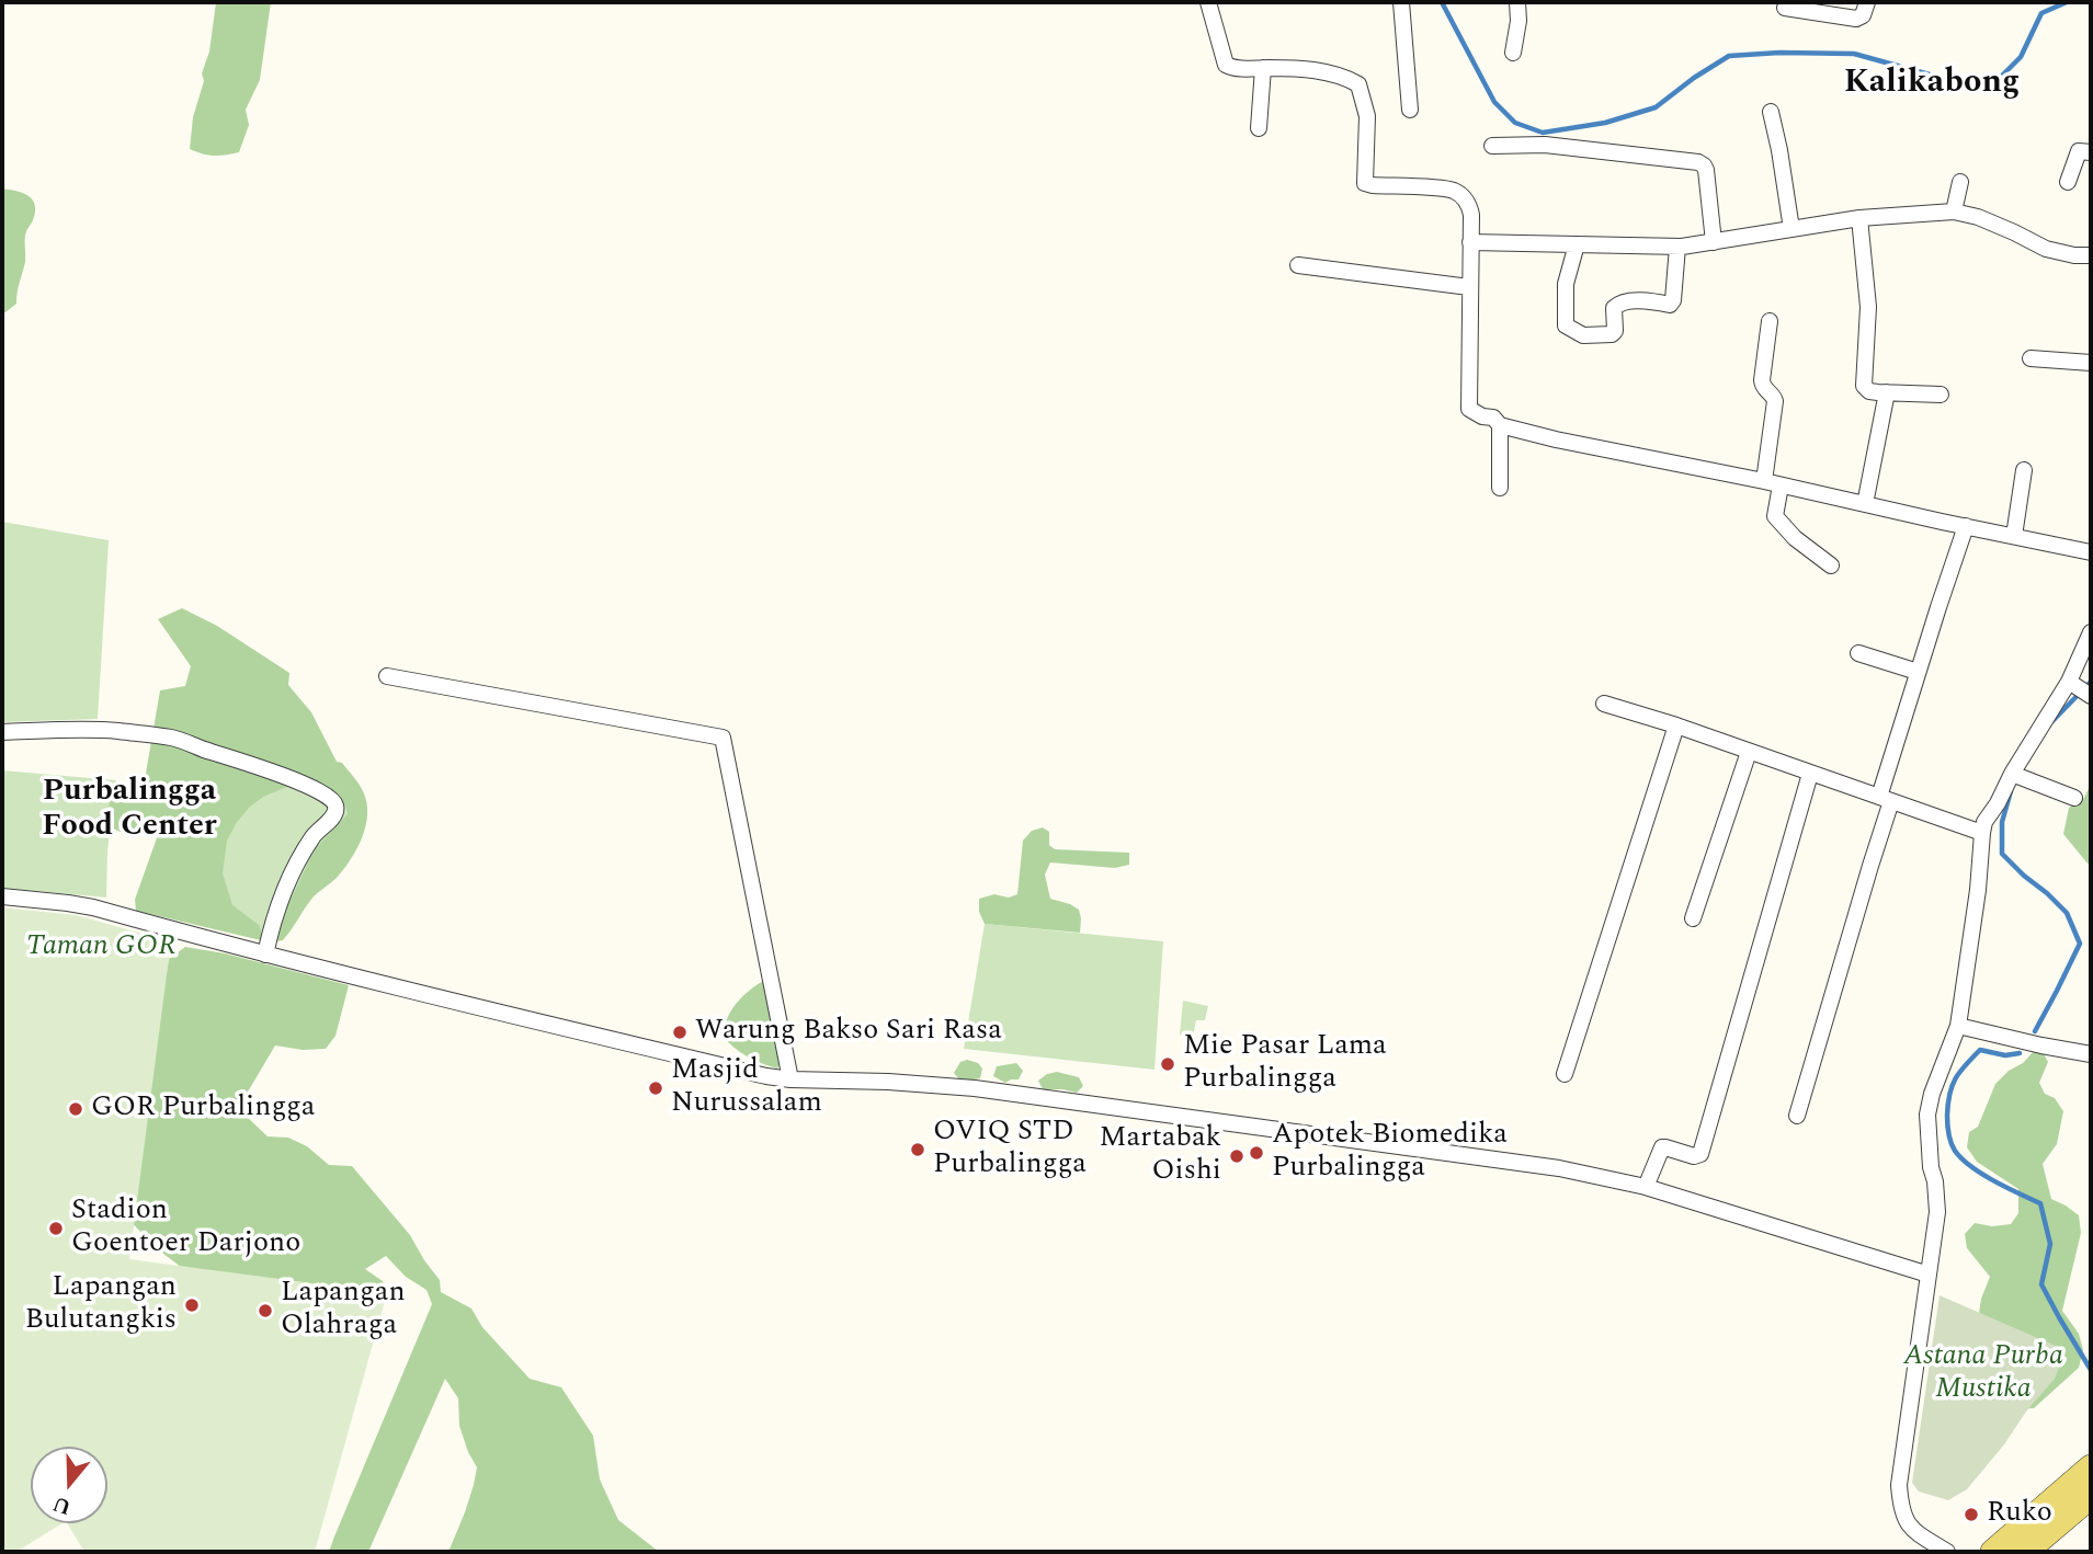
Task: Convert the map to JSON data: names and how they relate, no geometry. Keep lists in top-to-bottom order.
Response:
{
  "districts": ["Kalikabong", "Purbalingga Food Center"],
  "parks": ["Taman GOR", "Astana Purba Mustika"],
  "places": [
    "Warung Bakso Sari Rasa",
    "Mie Pasar Lama Purbalingga",
    "Masjid Nurussalam",
    "GOR Purbalingga",
    "OVIQ STD Purbalingga",
    "Apotek Biomedika Purbalingga",
    "Martabak Oishi",
    "Stadion Goentoer Darjono",
    "Lapangan Bulutangkis",
    "Lapangan Olahraga",
    "Ruko"
  ],
  "north": "bottom"
}
